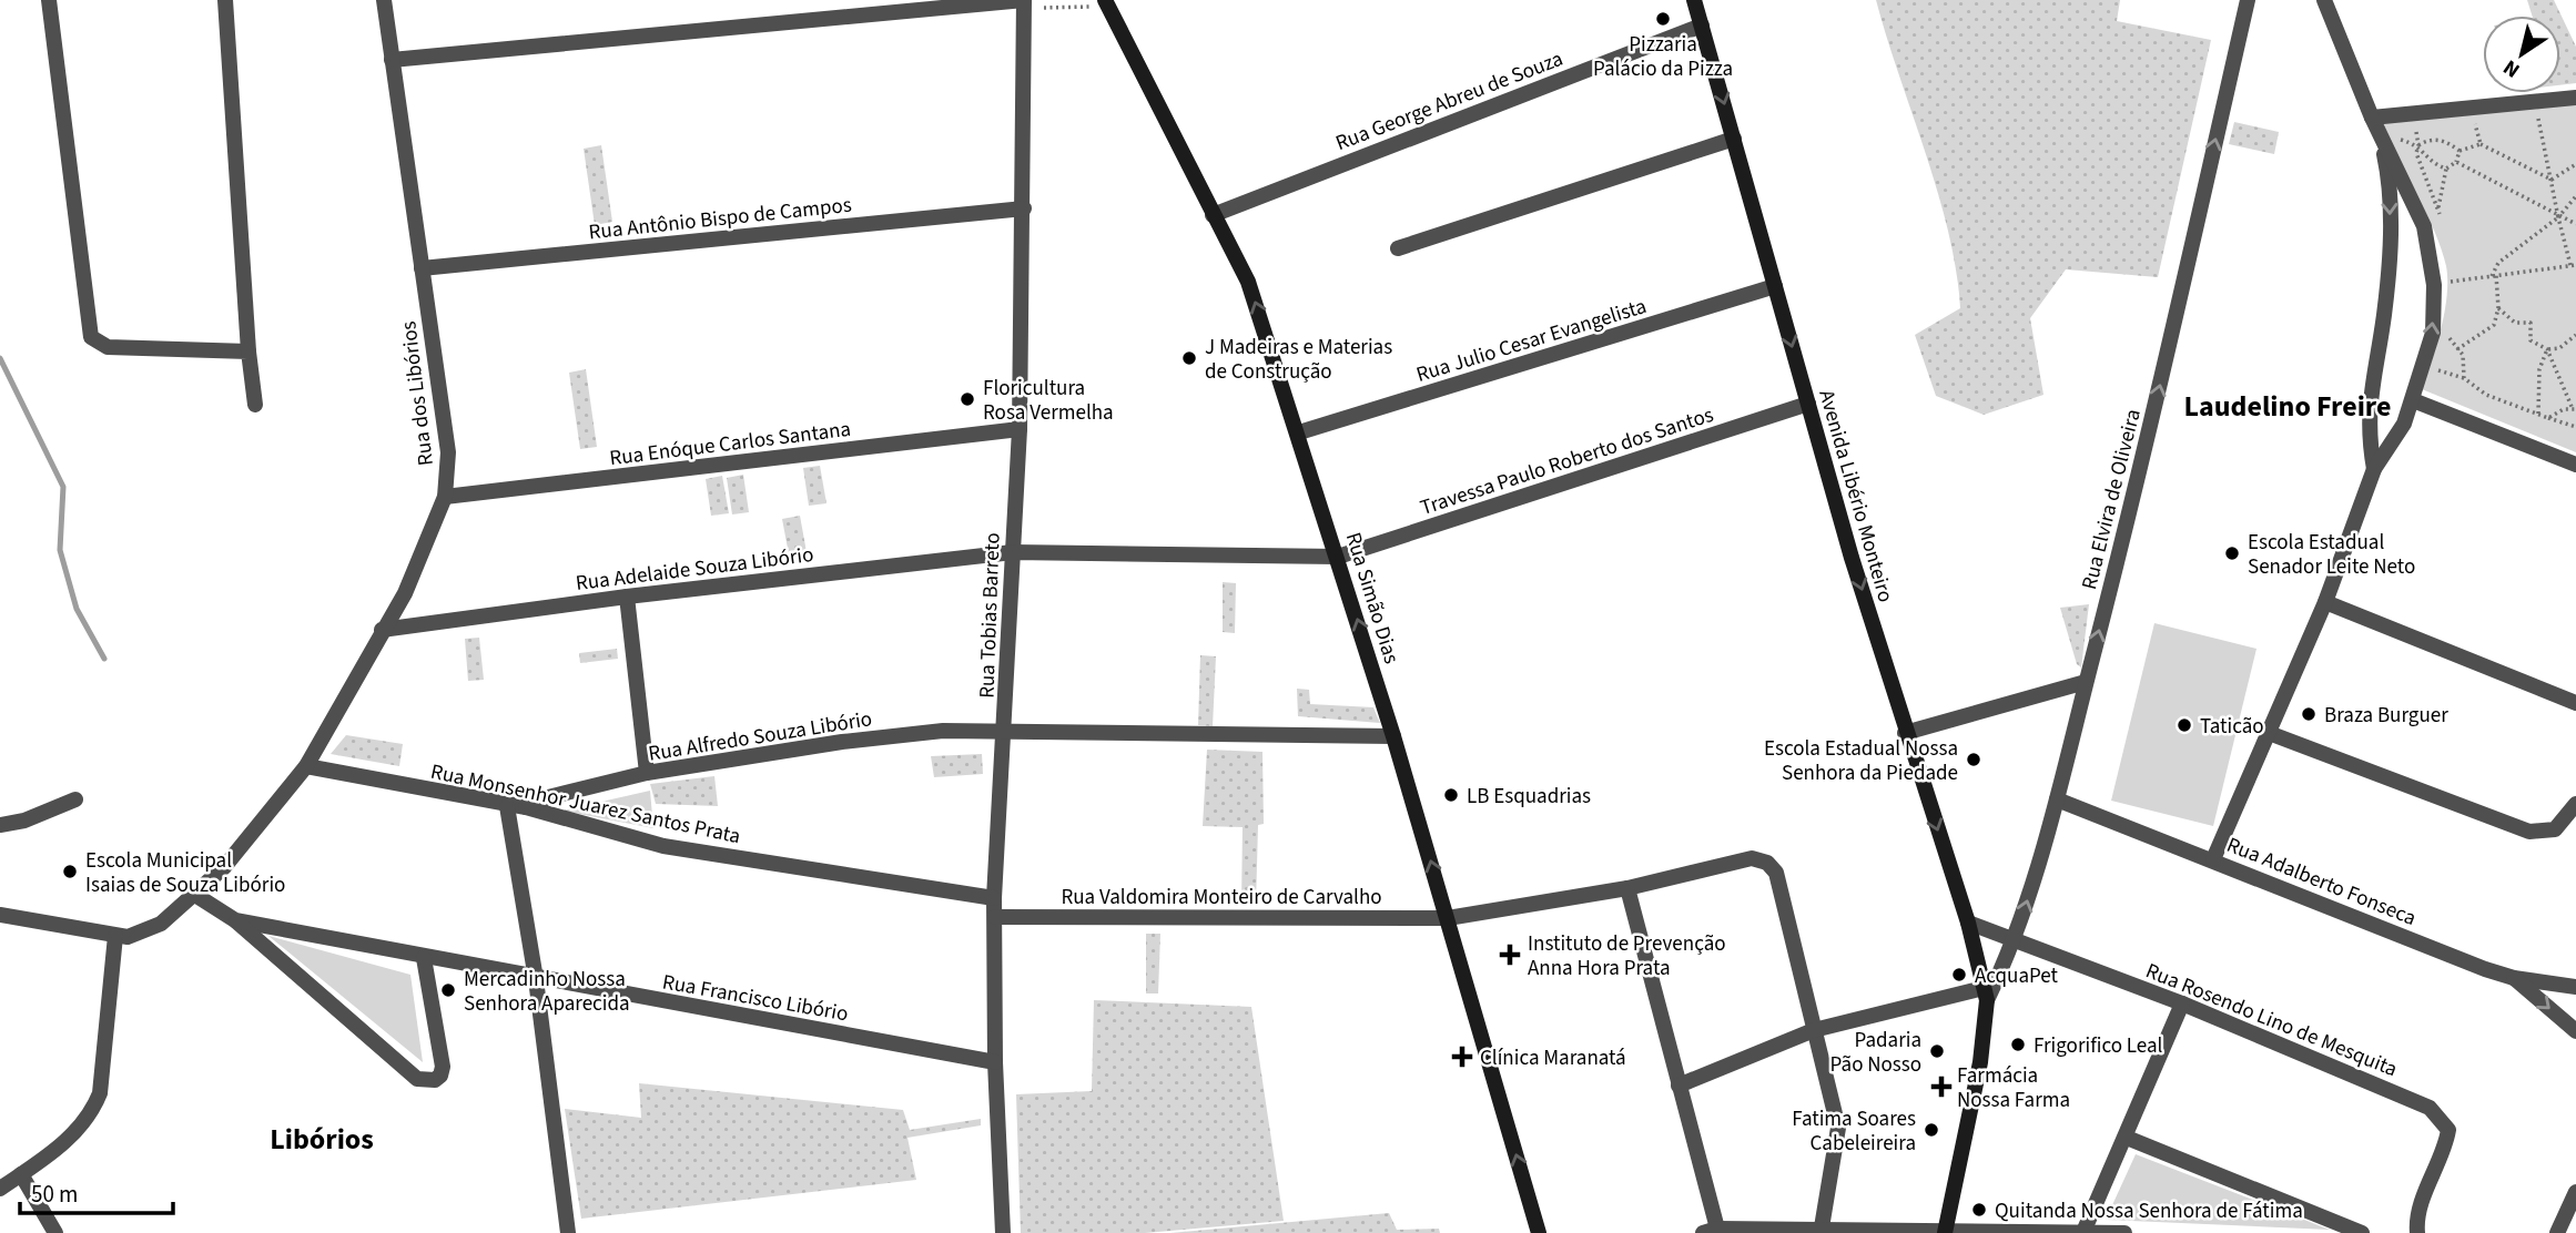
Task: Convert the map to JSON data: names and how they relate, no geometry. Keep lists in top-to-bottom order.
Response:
{
  "streets": {
    "street": [
      "Rua George Abreu de Souza",
      "Rua Antônio Bispo de Campos",
      "Rua Julio Cesar Evangelista",
      "Rua dos Libórios",
      "Rua Enóque Carlos Santana",
      "Travessa Paulo Roberto dos Santos",
      "Avenida Libério Monteiro",
      "Rua Elvira de Oliveira",
      "Rua Adelaide Souza Libório",
      "Rua Simão Dias",
      "Rua Tobias Barreto",
      "Rua Alfredo Souza Libório",
      "Rua Monsenhor Juarez Santos Prata",
      "Rua Adalberto Fonseca",
      "Rua Valdomira Monteiro de Carvalho",
      "Rua Francisco Libório",
      "Rua Rosendo Lino de Mesquita"
    ]
  },
  "crossings": [
    ["Rua George Abreu de Souza", "Avenida Libério Monteiro"],
    ["Rua George Abreu de Souza", "Rua Simão Dias"],
    ["Rua Antônio Bispo de Campos", "Rua dos Libórios"],
    ["Rua Antônio Bispo de Campos", "Rua Tobias Barreto"],
    ["Rua Julio Cesar Evangelista", "Avenida Libério Monteiro"],
    ["Rua Julio Cesar Evangelista", "Rua Simão Dias"],
    ["Rua dos Libórios", "Rua Enóque Carlos Santana"],
    ["Rua dos Libórios", "Rua Adelaide Souza Libório"],
    ["Rua dos Libórios", "Rua Monsenhor Juarez Santos Prata"],
    ["Rua dos Libórios", "Rua Francisco Libório"],
    ["Rua Enóque Carlos Santana", "Rua Tobias Barreto"],
    ["Travessa Paulo Roberto dos Santos", "Avenida Libério Monteiro"],
    ["Travessa Paulo Roberto dos Santos", "Rua Adelaide Souza Libório"],
    ["Travessa Paulo Roberto dos Santos", "Rua Simão Dias"],
    ["Travessa Paulo Roberto dos Santos", "Rua Tobias Barreto"],
    ["Avenida Libério Monteiro", "Rua Elvira de Oliveira"],
    ["Avenida Libério Monteiro", "Rua Rosendo Lino de Mesquita"],
    ["Rua Elvira de Oliveira", "Rua Adalberto Fonseca"],
    ["Rua Elvira de Oliveira", "Rua Rosendo Lino de Mesquita"],
    ["Rua Adelaide Souza Libório", "Rua Tobias Barreto"],
    ["Rua Simão Dias", "Rua Alfredo Souza Libório"],
    ["Rua Simão Dias", "Rua Valdomira Monteiro de Carvalho"],
    ["Rua Tobias Barreto", "Rua Alfredo Souza Libório"],
    ["Rua Tobias Barreto", "Rua Monsenhor Juarez Santos Prata"],
    ["Rua Tobias Barreto", "Rua Valdomira Monteiro de Carvalho"],
    ["Rua Tobias Barreto", "Rua Francisco Libório"],
    ["Rua Alfredo Souza Libório", "Rua Monsenhor Juarez Santos Prata"]
  ],
  "one_way": ["Avenida Libério Monteiro", "Rua Elvira de Oliveira", "Rua Simão Dias"],
  "districts": ["Laudelino Freire", "Libórios"],
  "places": {
    "other": [
      "Pizzaria Palácio da Pizza",
      "J Madeiras e Materias de Construção",
      "Floricultura Rosa Vermelha",
      "Escola Estadual Senador Leite Neto",
      "Braza Burguer",
      "Taticão",
      "Escola Estadual Nossa Senhora da Piedade",
      "LB Esquadrias",
      "Escola Municipal Isaias de Souza Libório",
      "AcquaPet",
      "Mercadinho Nossa Senhora Aparecida",
      "Frigorifico Leal",
      "Padaria Pão Nosso",
      "Fatima Soares Cabeleireira",
      "Quitanda Nossa Senhora de Fátima"
    ],
    "health": ["Instituto de Prevenção Anna Hora Prata", "Clínica Maranatá", "Farmácia Nossa Farma"]
  },
  "scale_bar": "50 m",
  "north": "bottom left"
}
